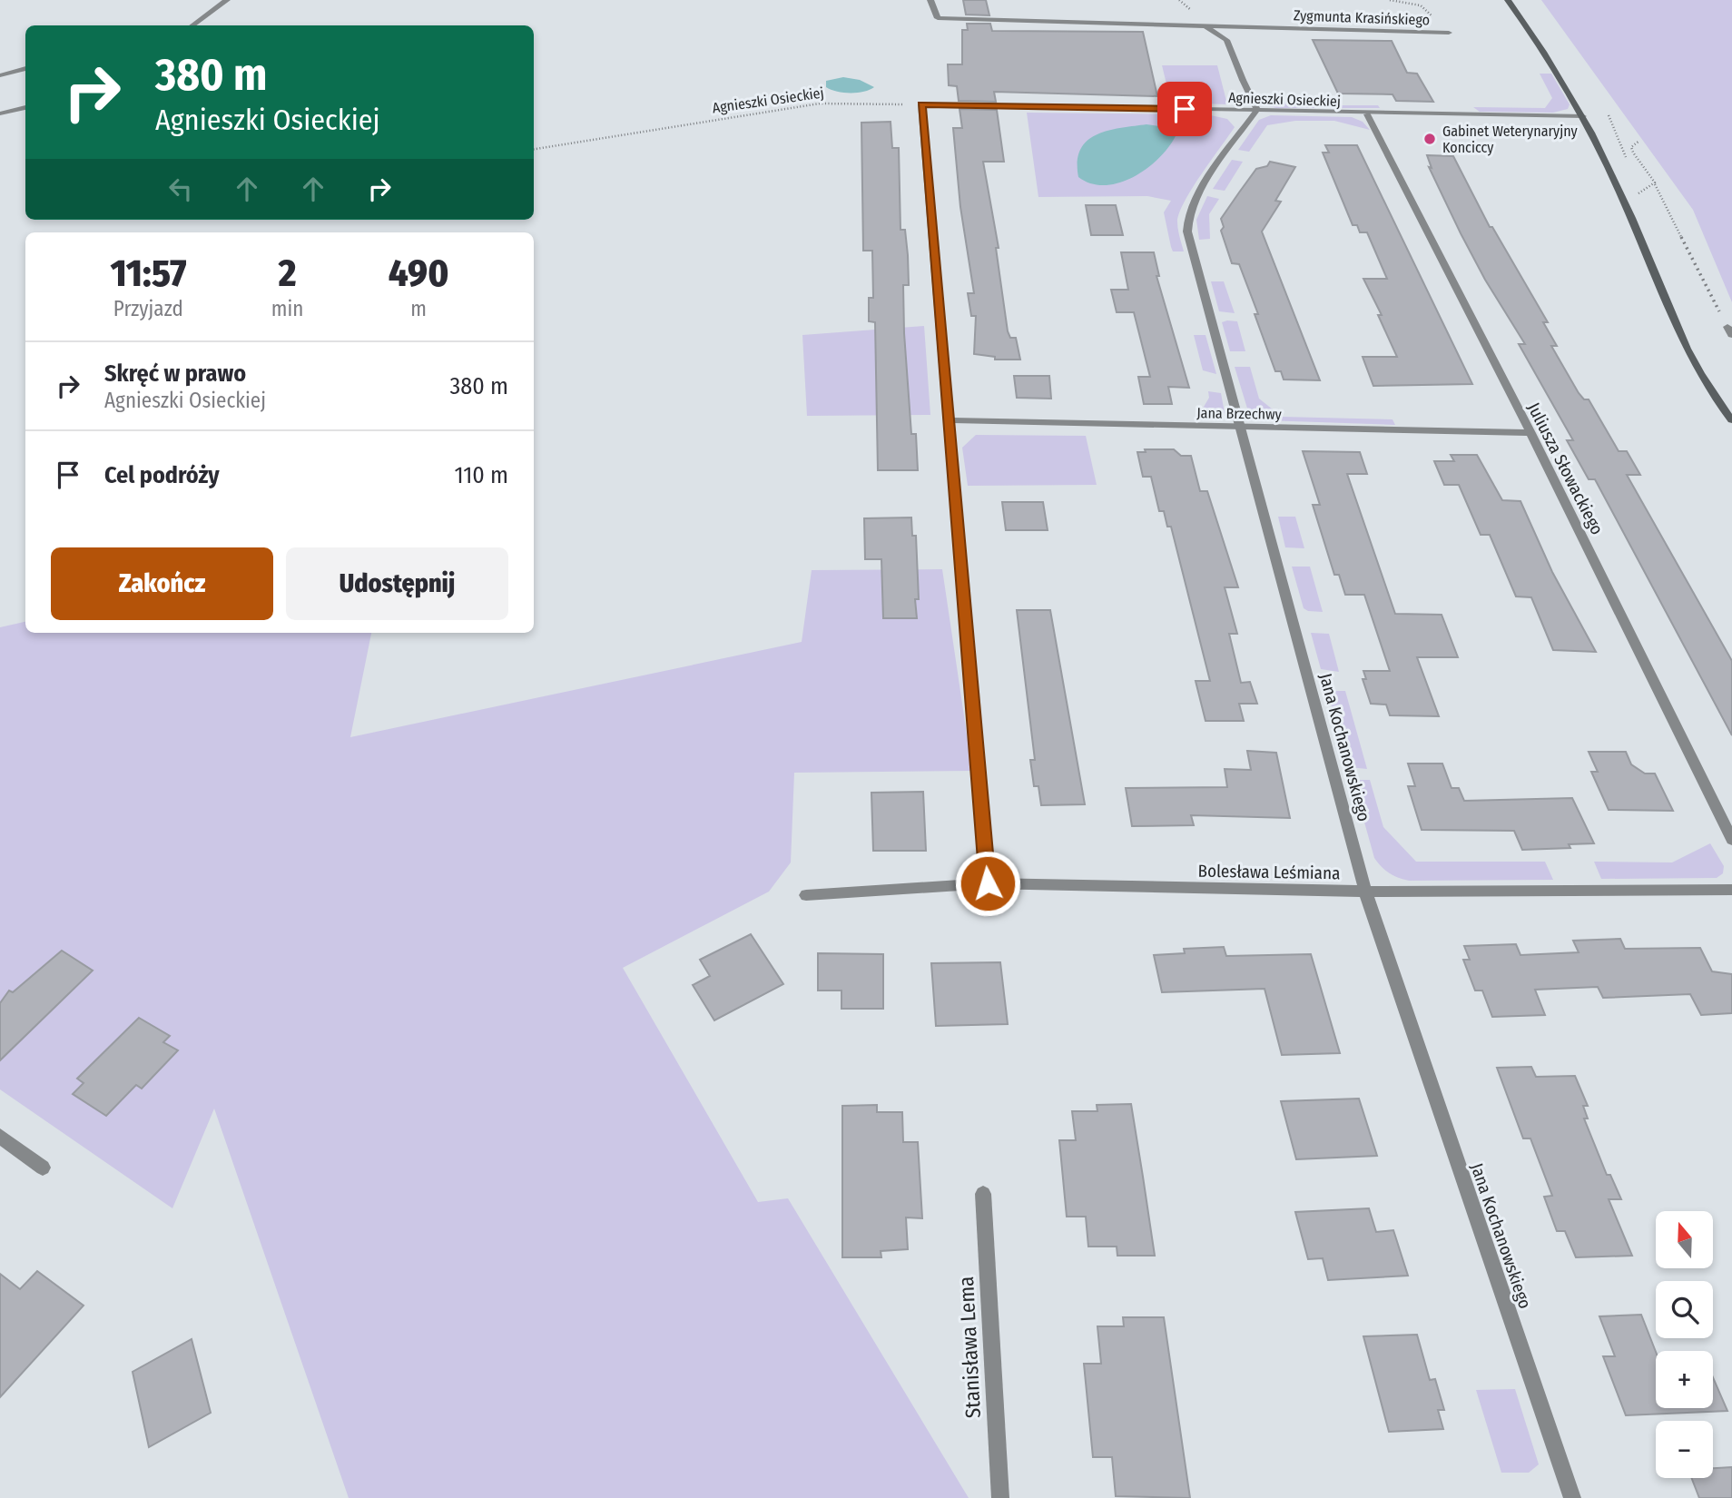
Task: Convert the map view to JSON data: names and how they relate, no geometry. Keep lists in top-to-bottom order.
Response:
{
  "streets": {
    "street": [
      "Zygmunta Krasińskiego",
      "Agnieszki Osieckiej",
      "Jana Brzechwy",
      "Juliusza Słowackiego",
      "Jana Kochanowskiego",
      "Bolesława Leśmiana",
      "Stanisława Lema"
    ]
  },
  "crossings": [
    ["Agnieszki Osieckiej", "Juliusza Słowackiego"],
    ["Agnieszki Osieckiej", "Jana Kochanowskiego"],
    ["Jana Brzechwy", "Juliusza Słowackiego"],
    ["Jana Brzechwy", "Jana Kochanowskiego"],
    ["Jana Kochanowskiego", "Bolesława Leśmiana"]
  ],
  "places": ["Gabinet Weterynaryjny Konciccy"],
  "north": "top",
  "page": {
    "turn": ["380 m", "Agnieszki Osieckiej"],
    "eta": [
      "11:57",
      "Przyjazd",
      "2",
      "min",
      "490",
      "m"
    ],
    "list": [
      {
        "name": "Skręć w prawo",
        "note": "Agnieszki Osieckiej",
        "value": "380 m"
      },
      {
        "name": "Cel podróży",
        "value": "110 m"
      }
    ],
    "buttons": ["Zakończ", "Udostępnij"],
    "map_buttons": ["+", "−"]
  }
}
